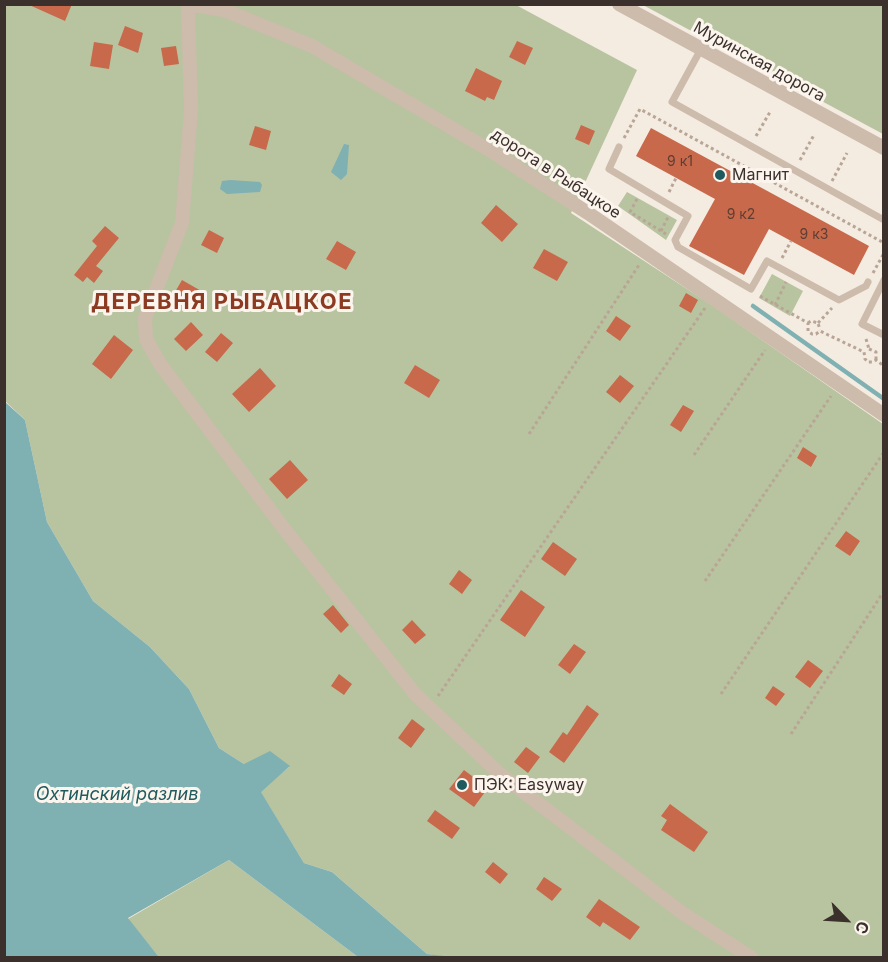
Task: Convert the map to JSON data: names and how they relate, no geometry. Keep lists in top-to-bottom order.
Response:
{
  "streets": {
    "street": ["Муринская дорога", "дорога в Рыбацкое"]
  },
  "districts": ["ДЕРЕВНЯ РЫБАЦКОЕ"],
  "water": ["Охтинский разлив"],
  "places": ["Магнит", "ПЭК: Easyway"],
  "house_numbers": ["9 к1", "9 к2", "9 к3"],
  "north": "bottom right"
}
